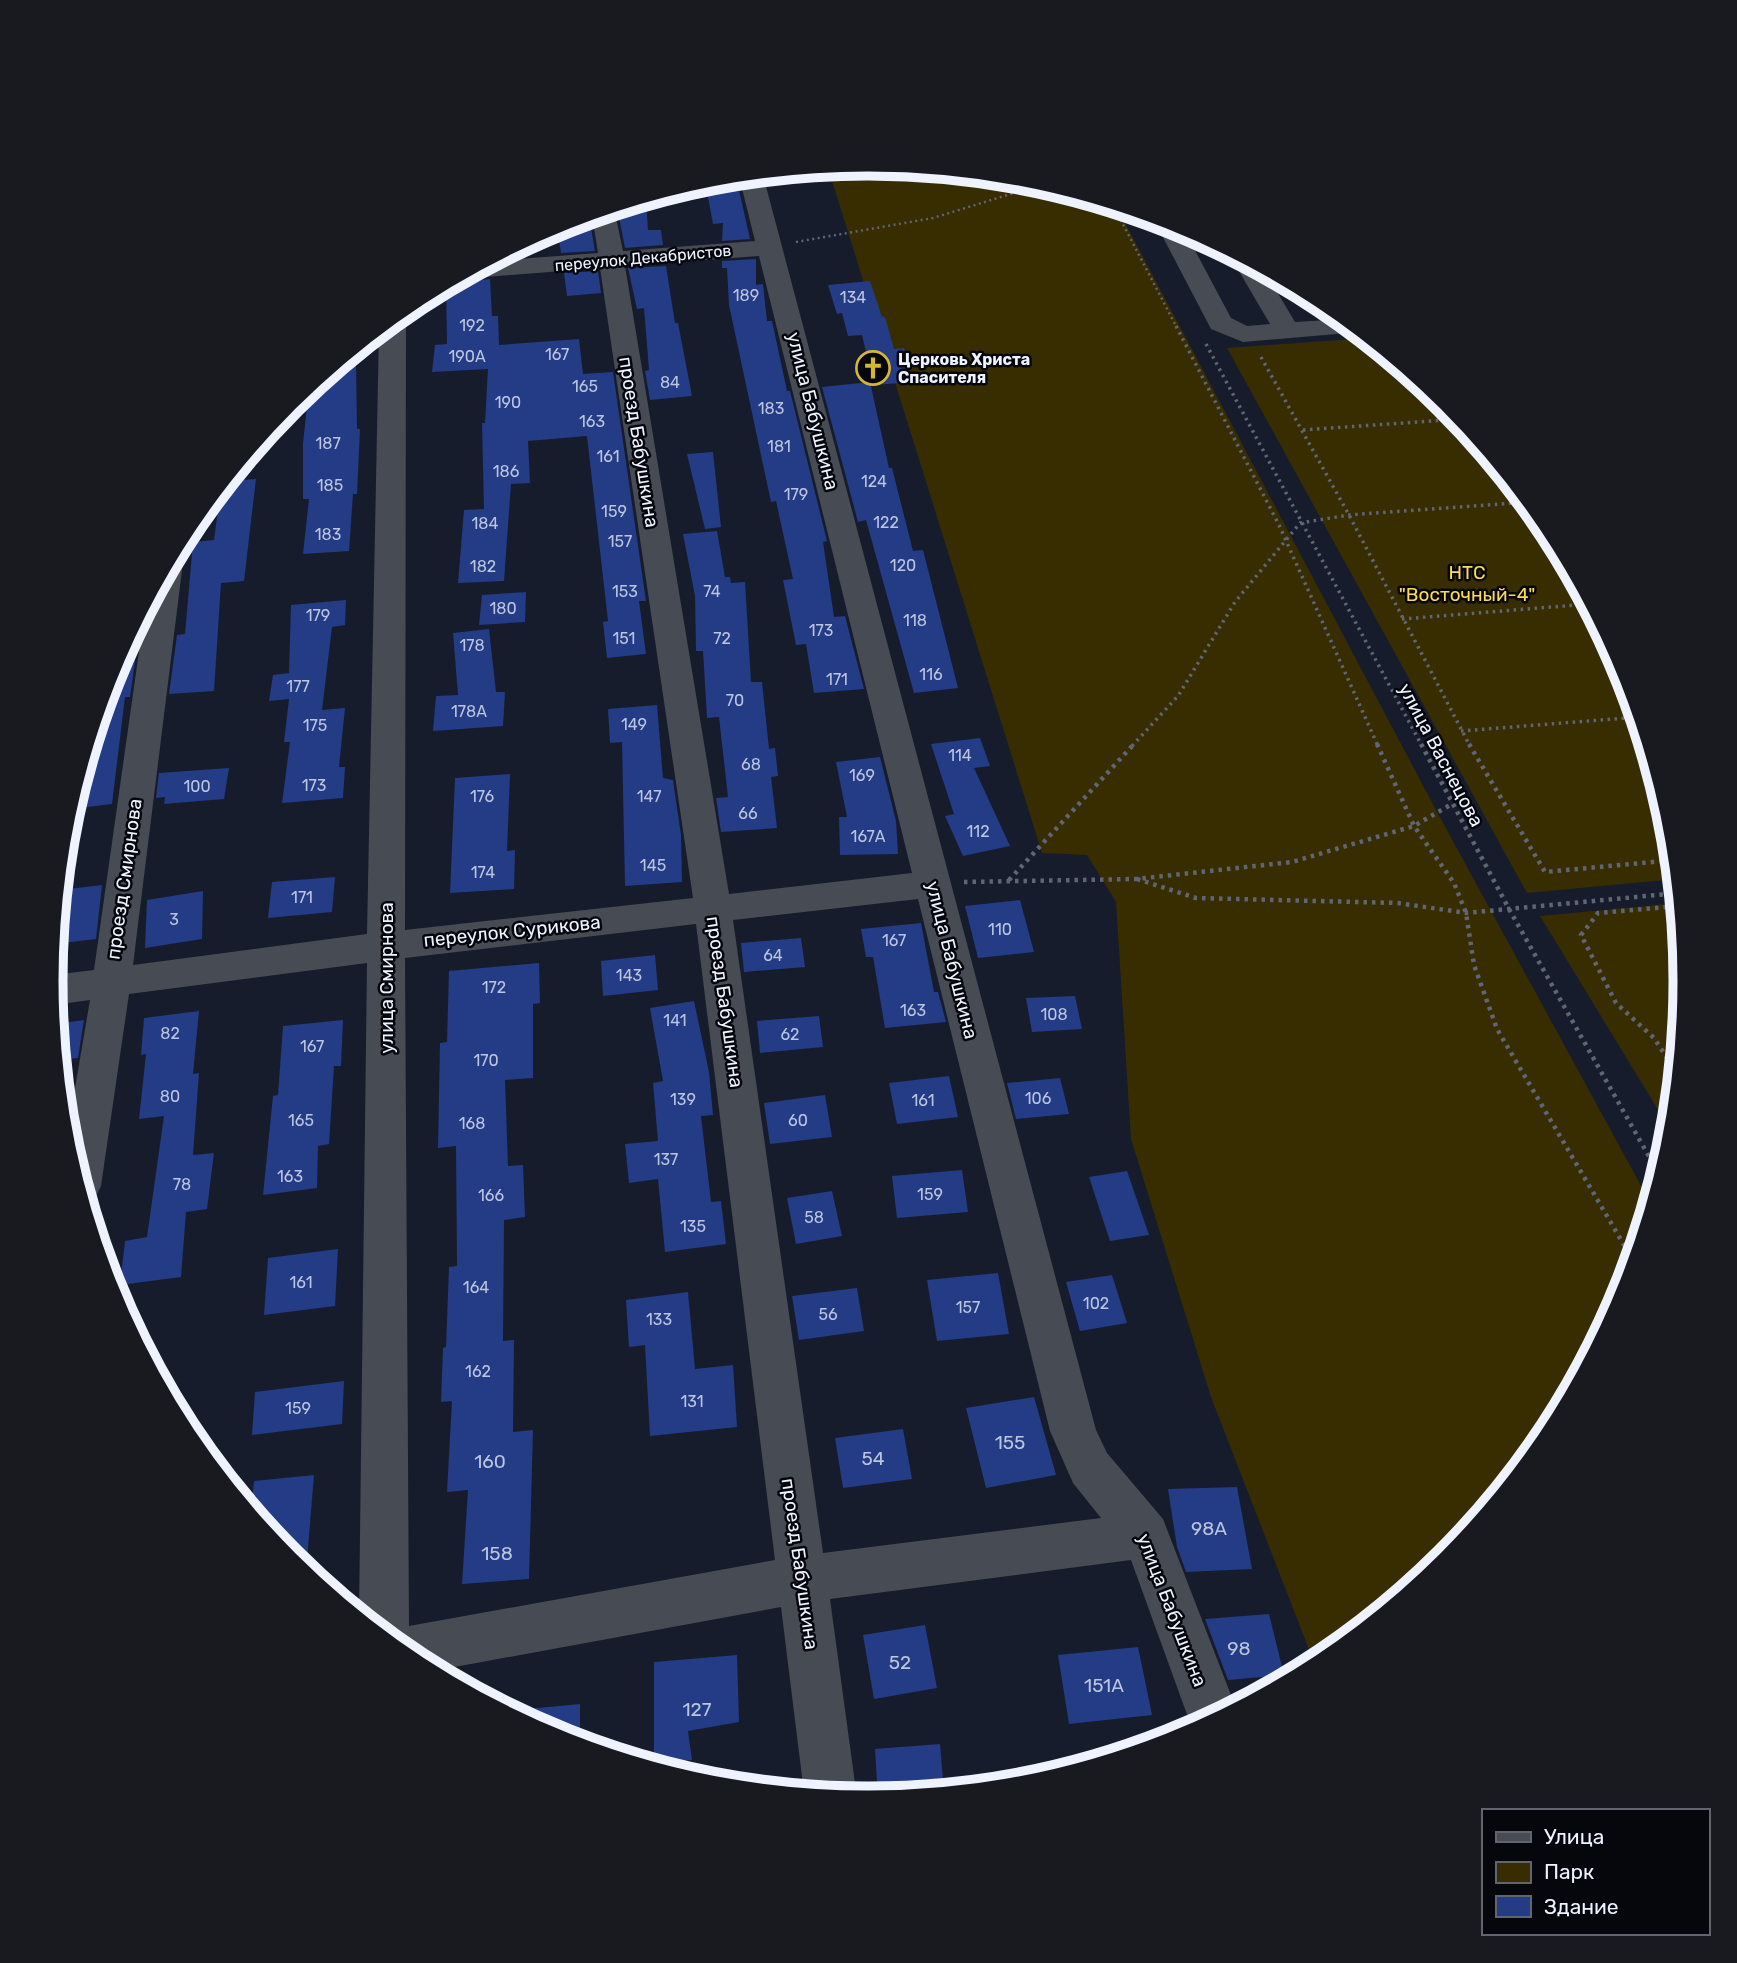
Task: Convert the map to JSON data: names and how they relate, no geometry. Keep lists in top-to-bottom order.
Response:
{
  "streets": {
    "street": [
      "переулок Декабристов",
      "улица Бабушкина",
      "проезд Бабушкина",
      "проезд Смирнова",
      "переулок Сурикова",
      "улица Смирнова"
    ],
    "path": ["улица Васнецова"]
  },
  "crossings": [
    ["переулок Декабристов", "улица Бабушкина"],
    ["переулок Декабристов", "проезд Бабушкина"],
    ["улица Бабушкина", "переулок Сурикова"],
    ["проезд Бабушкина", "переулок Сурикова"],
    ["проезд Смирнова", "переулок Сурикова"],
    ["переулок Сурикова", "улица Смирнова"]
  ],
  "parks": ["НТС \"Восточный-4\""],
  "places": {
    "church": ["Церковь Христа Спасителя"]
  },
  "house_numbers": [
    "189",
    "134",
    "192",
    "167",
    "190А",
    "84",
    "165",
    "190",
    "183",
    "163",
    "187",
    "181",
    "161",
    "186",
    "124",
    "185",
    "179",
    "159",
    "122",
    "184",
    "183",
    "157",
    "120",
    "182",
    "153",
    "74",
    "180",
    "179",
    "118",
    "173",
    "151",
    "72",
    "178",
    "116",
    "171",
    "177",
    "70",
    "178А",
    "149",
    "175",
    "114",
    "68",
    "169",
    "173",
    "100",
    "176",
    "147",
    "66",
    "112",
    "167А",
    "145",
    "174",
    "171",
    "3",
    "110",
    "167",
    "64",
    "143",
    "172",
    "163",
    "108",
    "141",
    "82",
    "62",
    "167",
    "170",
    "80",
    "106",
    "139",
    "161",
    "165",
    "60",
    "168",
    "137",
    "163",
    "78",
    "159",
    "166",
    "58",
    "135",
    "161",
    "164",
    "102",
    "157",
    "56",
    "133",
    "162",
    "131",
    "159",
    "155",
    "54",
    "160",
    "98А",
    "158",
    "98",
    "52",
    "151А",
    "127"
  ],
  "legend": ["Улица", "Парк", "Здание"]
}
